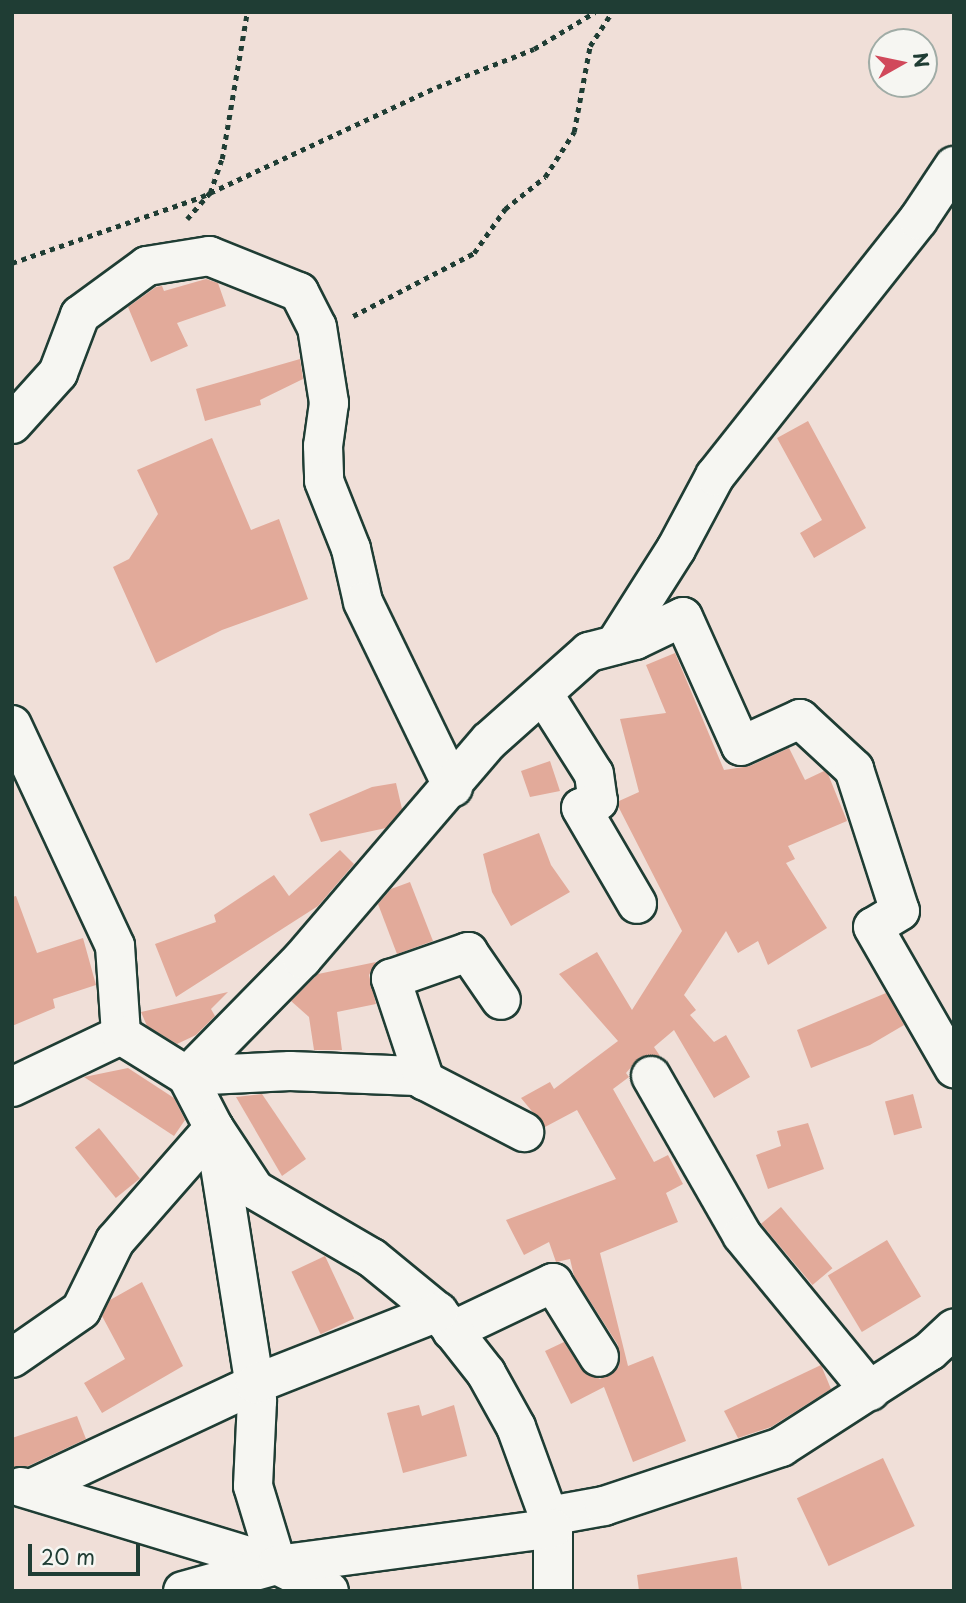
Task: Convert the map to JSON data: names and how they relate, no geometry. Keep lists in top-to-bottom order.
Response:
{
  "scale_bar": "20 m",
  "north": "right"
}
